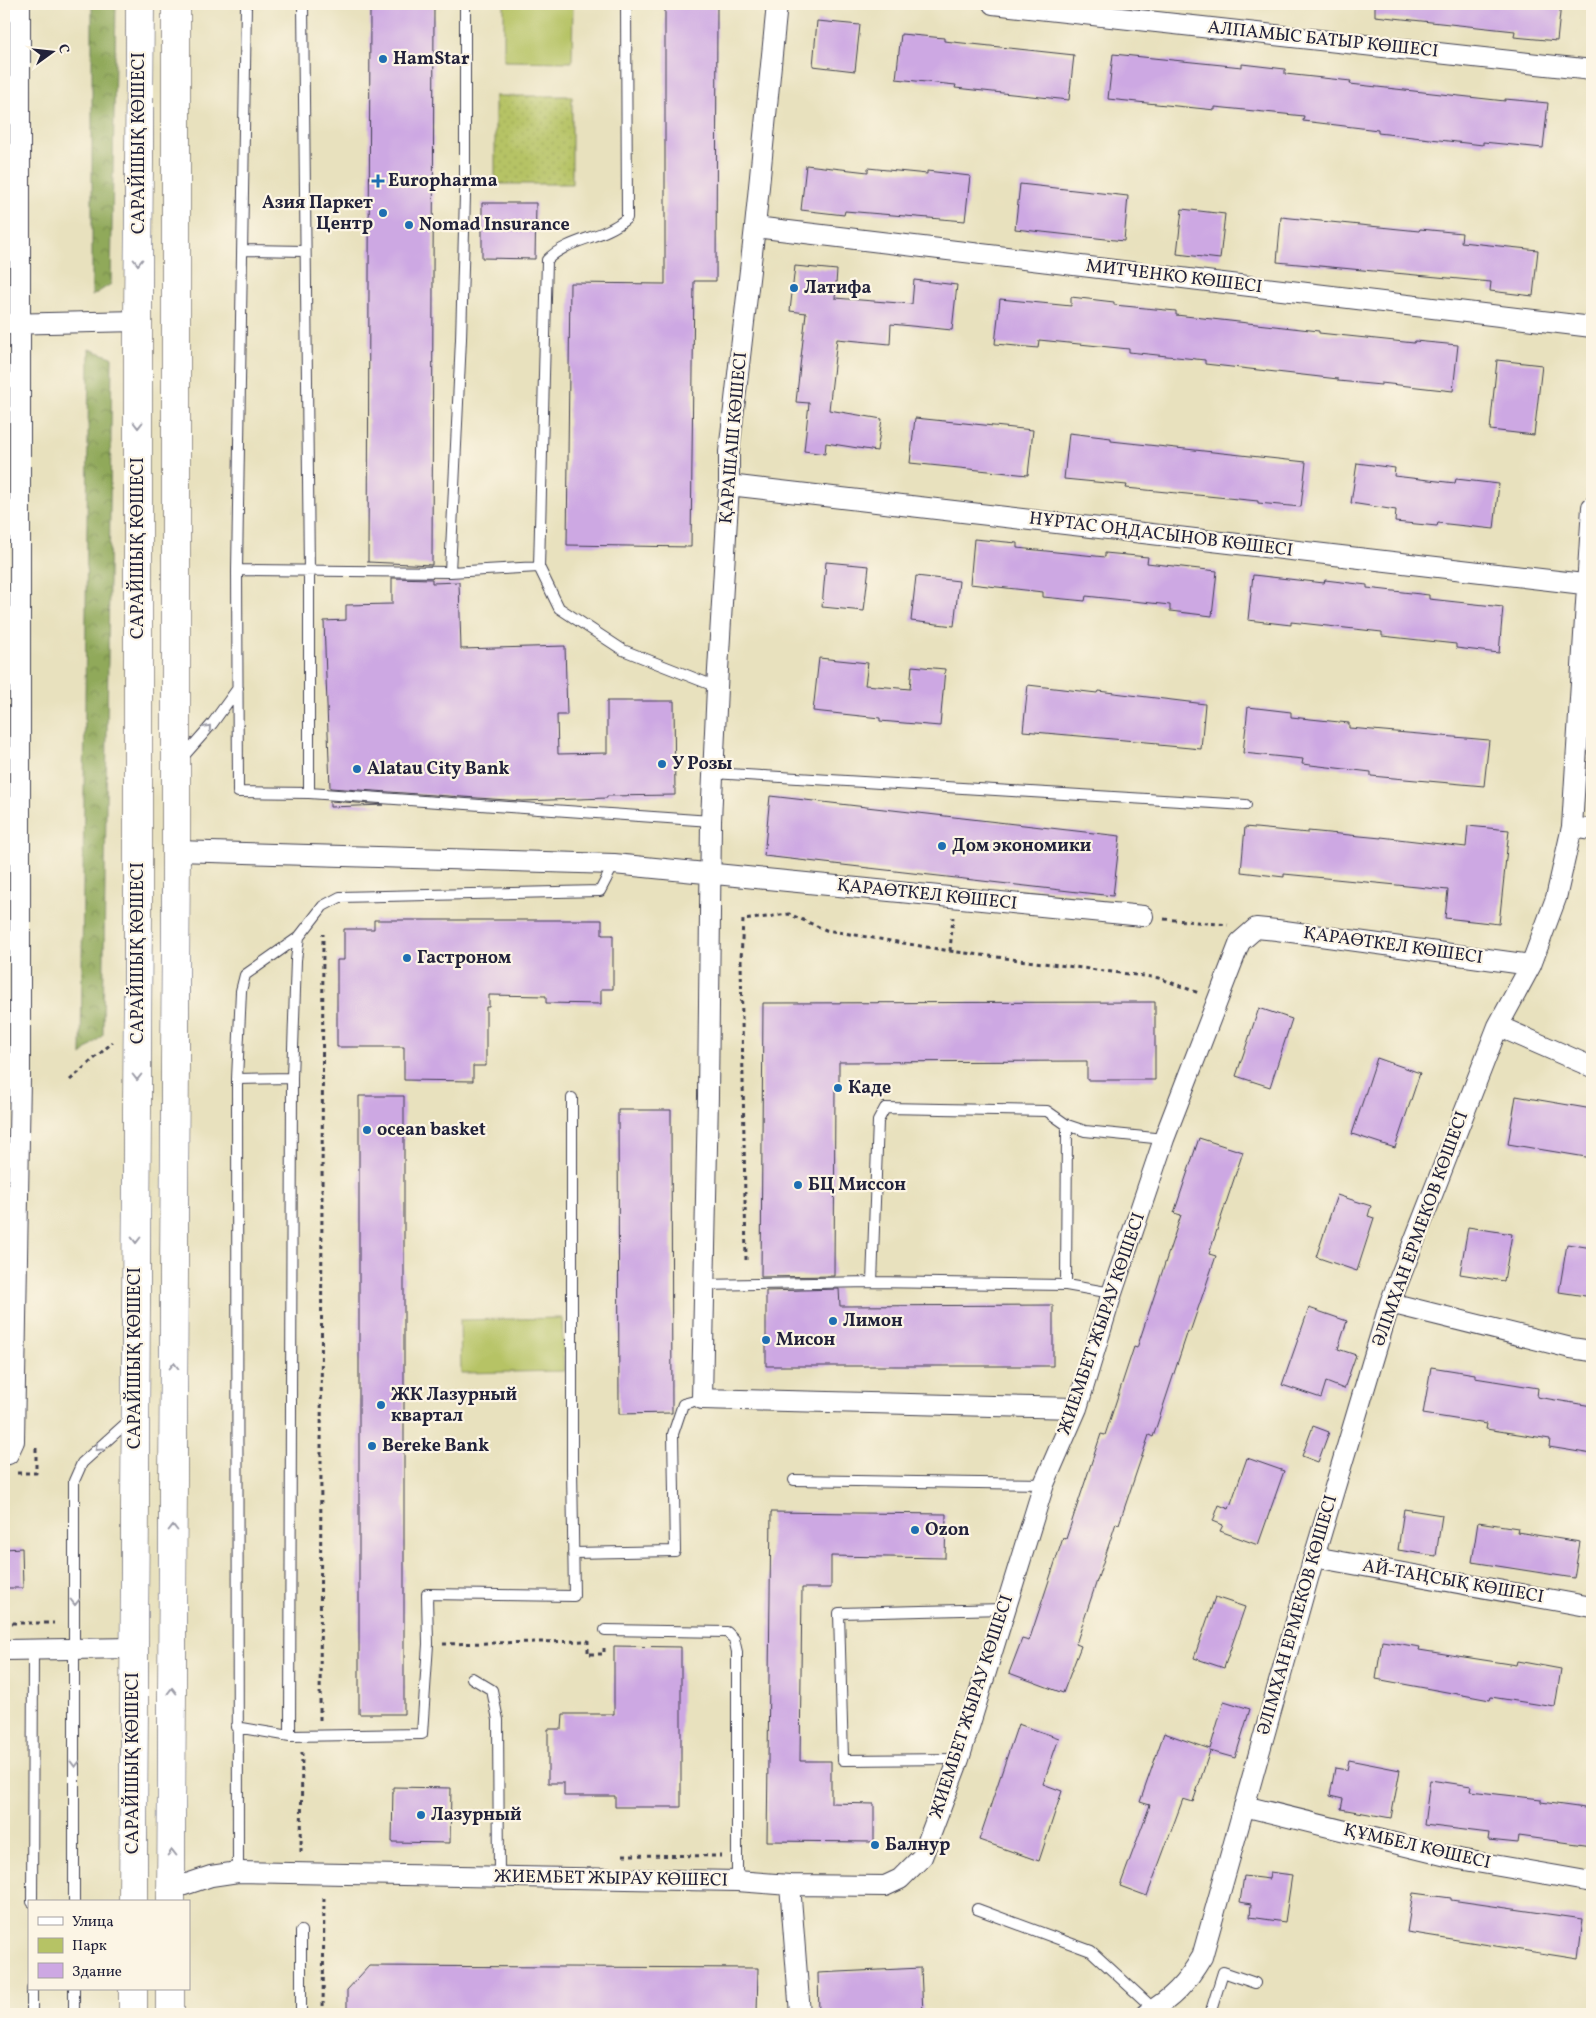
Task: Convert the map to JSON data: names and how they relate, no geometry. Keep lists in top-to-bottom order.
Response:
{
  "streets": {
    "main road": ["САРАЙШЫҚ КӨШЕСІ"],
    "street": [
      "АЛПАМЫС БАТЫР КӨШЕСІ",
      "МИТЧЕНКО КӨШЕСІ",
      "ҚАРАШАШ КӨШЕСІ",
      "НҰРТАС ОҢДАСЫНОВ КӨШЕСІ",
      "ҚАРАӨТКЕЛ КӨШЕСІ",
      "ӘЛІМХАН ЕРМЕКОВ КӨШЕСІ",
      "ЖИЕМБЕТ ЖЫРАУ КӨШЕСІ",
      "АЙ-ТАҢСЫҚ КӨШЕСІ",
      "ҚҰМБЕЛ КӨШЕСІ"
    ]
  },
  "crossings": [
    ["САРАЙШЫҚ КӨШЕСІ", "ҚАРАӨТКЕЛ КӨШЕСІ"],
    ["САРАЙШЫҚ КӨШЕСІ", "ЖИЕМБЕТ ЖЫРАУ КӨШЕСІ"],
    ["МИТЧЕНКО КӨШЕСІ", "ҚАРАШАШ КӨШЕСІ"],
    ["ҚАРАШАШ КӨШЕСІ", "НҰРТАС ОҢДАСЫНОВ КӨШЕСІ"],
    ["ҚАРАШАШ КӨШЕСІ", "ҚАРАӨТКЕЛ КӨШЕСІ"],
    ["НҰРТАС ОҢДАСЫНОВ КӨШЕСІ", "ӘЛІМХАН ЕРМЕКОВ КӨШЕСІ"],
    ["ҚАРАӨТКЕЛ КӨШЕСІ", "ӘЛІМХАН ЕРМЕКОВ КӨШЕСІ"],
    ["ҚАРАӨТКЕЛ КӨШЕСІ", "ЖИЕМБЕТ ЖЫРАУ КӨШЕСІ"],
    ["ӘЛІМХАН ЕРМЕКОВ КӨШЕСІ", "АЙ-ТАҢСЫҚ КӨШЕСІ"],
    ["ӘЛІМХАН ЕРМЕКОВ КӨШЕСІ", "ҚҰМБЕЛ КӨШЕСІ"]
  ],
  "places": {
    "other": [
      "HamStar",
      "Азия Паркет Центр",
      "Nomad Insurance",
      "Латифа",
      "У Розы",
      "Alatau City Bank",
      "Дом экономики",
      "Гастроном",
      "Каде",
      "ocean basket",
      "БЦ Миссон",
      "Лимон",
      "Мисон",
      "ЖК Лазурный квартал",
      "Bereke Bank",
      "Ozon",
      "Лазурный",
      "Балнур"
    ],
    "health": ["Europharma"]
  },
  "legend": ["Улица", "Парк", "Здание"],
  "north": "right"
}
